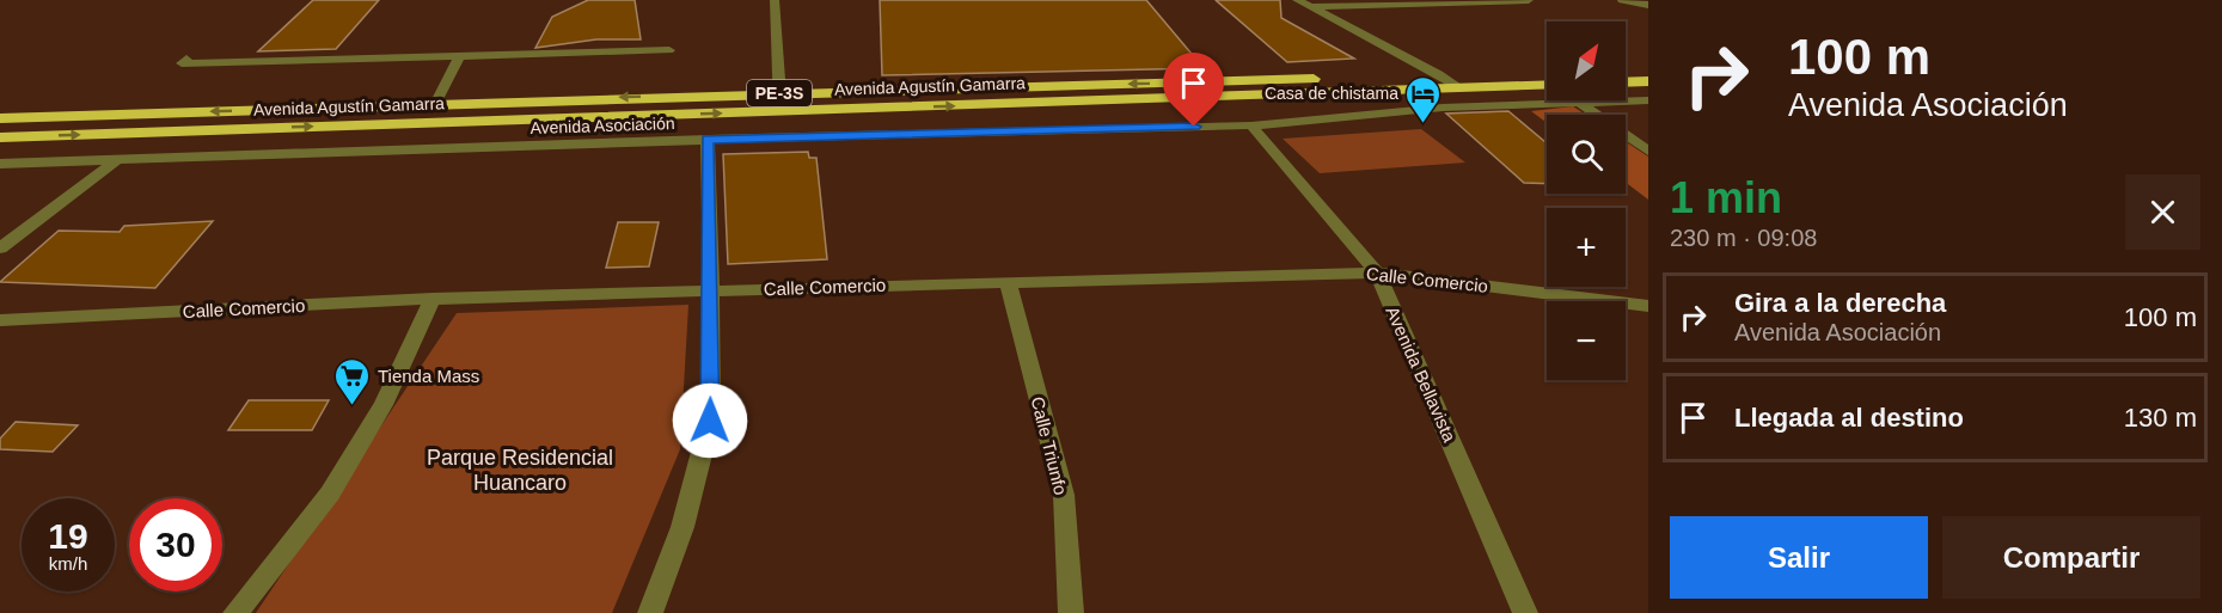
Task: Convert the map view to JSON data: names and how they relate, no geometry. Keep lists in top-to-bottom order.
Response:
{
  "streets": {
    "highway": ["Avenida Agustín Gamarra", "PE-3S"],
    "street": [
      "Avenida Asociación",
      "Calle Comercio",
      "Avenida Bellavista",
      "Calle Triunfo"
    ]
  },
  "crossings": [
    ["Avenida Asociación", "Avenida Bellavista"],
    ["Calle Comercio", "Avenida Bellavista"],
    ["Calle Comercio", "Calle Triunfo"]
  ],
  "parks": ["Parque Residencial Huancaro"],
  "places": {
    "hotel": ["Casa de chistama"],
    "supermarket": ["Tienda Mass"]
  },
  "north": "top right",
  "page": {
    "turn": ["100 m", "Avenida Asociación"],
    "map_buttons": ["+", "−"],
    "heading": ["1 min", "230 m · 09:08"],
    "list": [
      {
        "name": "Gira a la derecha",
        "note": "Avenida Asociación",
        "value": "100 m"
      },
      {
        "name": "Llegada al destino",
        "value": "130 m"
      }
    ],
    "speed": "19 km/h",
    "limit": "30",
    "buttons": ["Salir", "Compartir"]
  }
}
